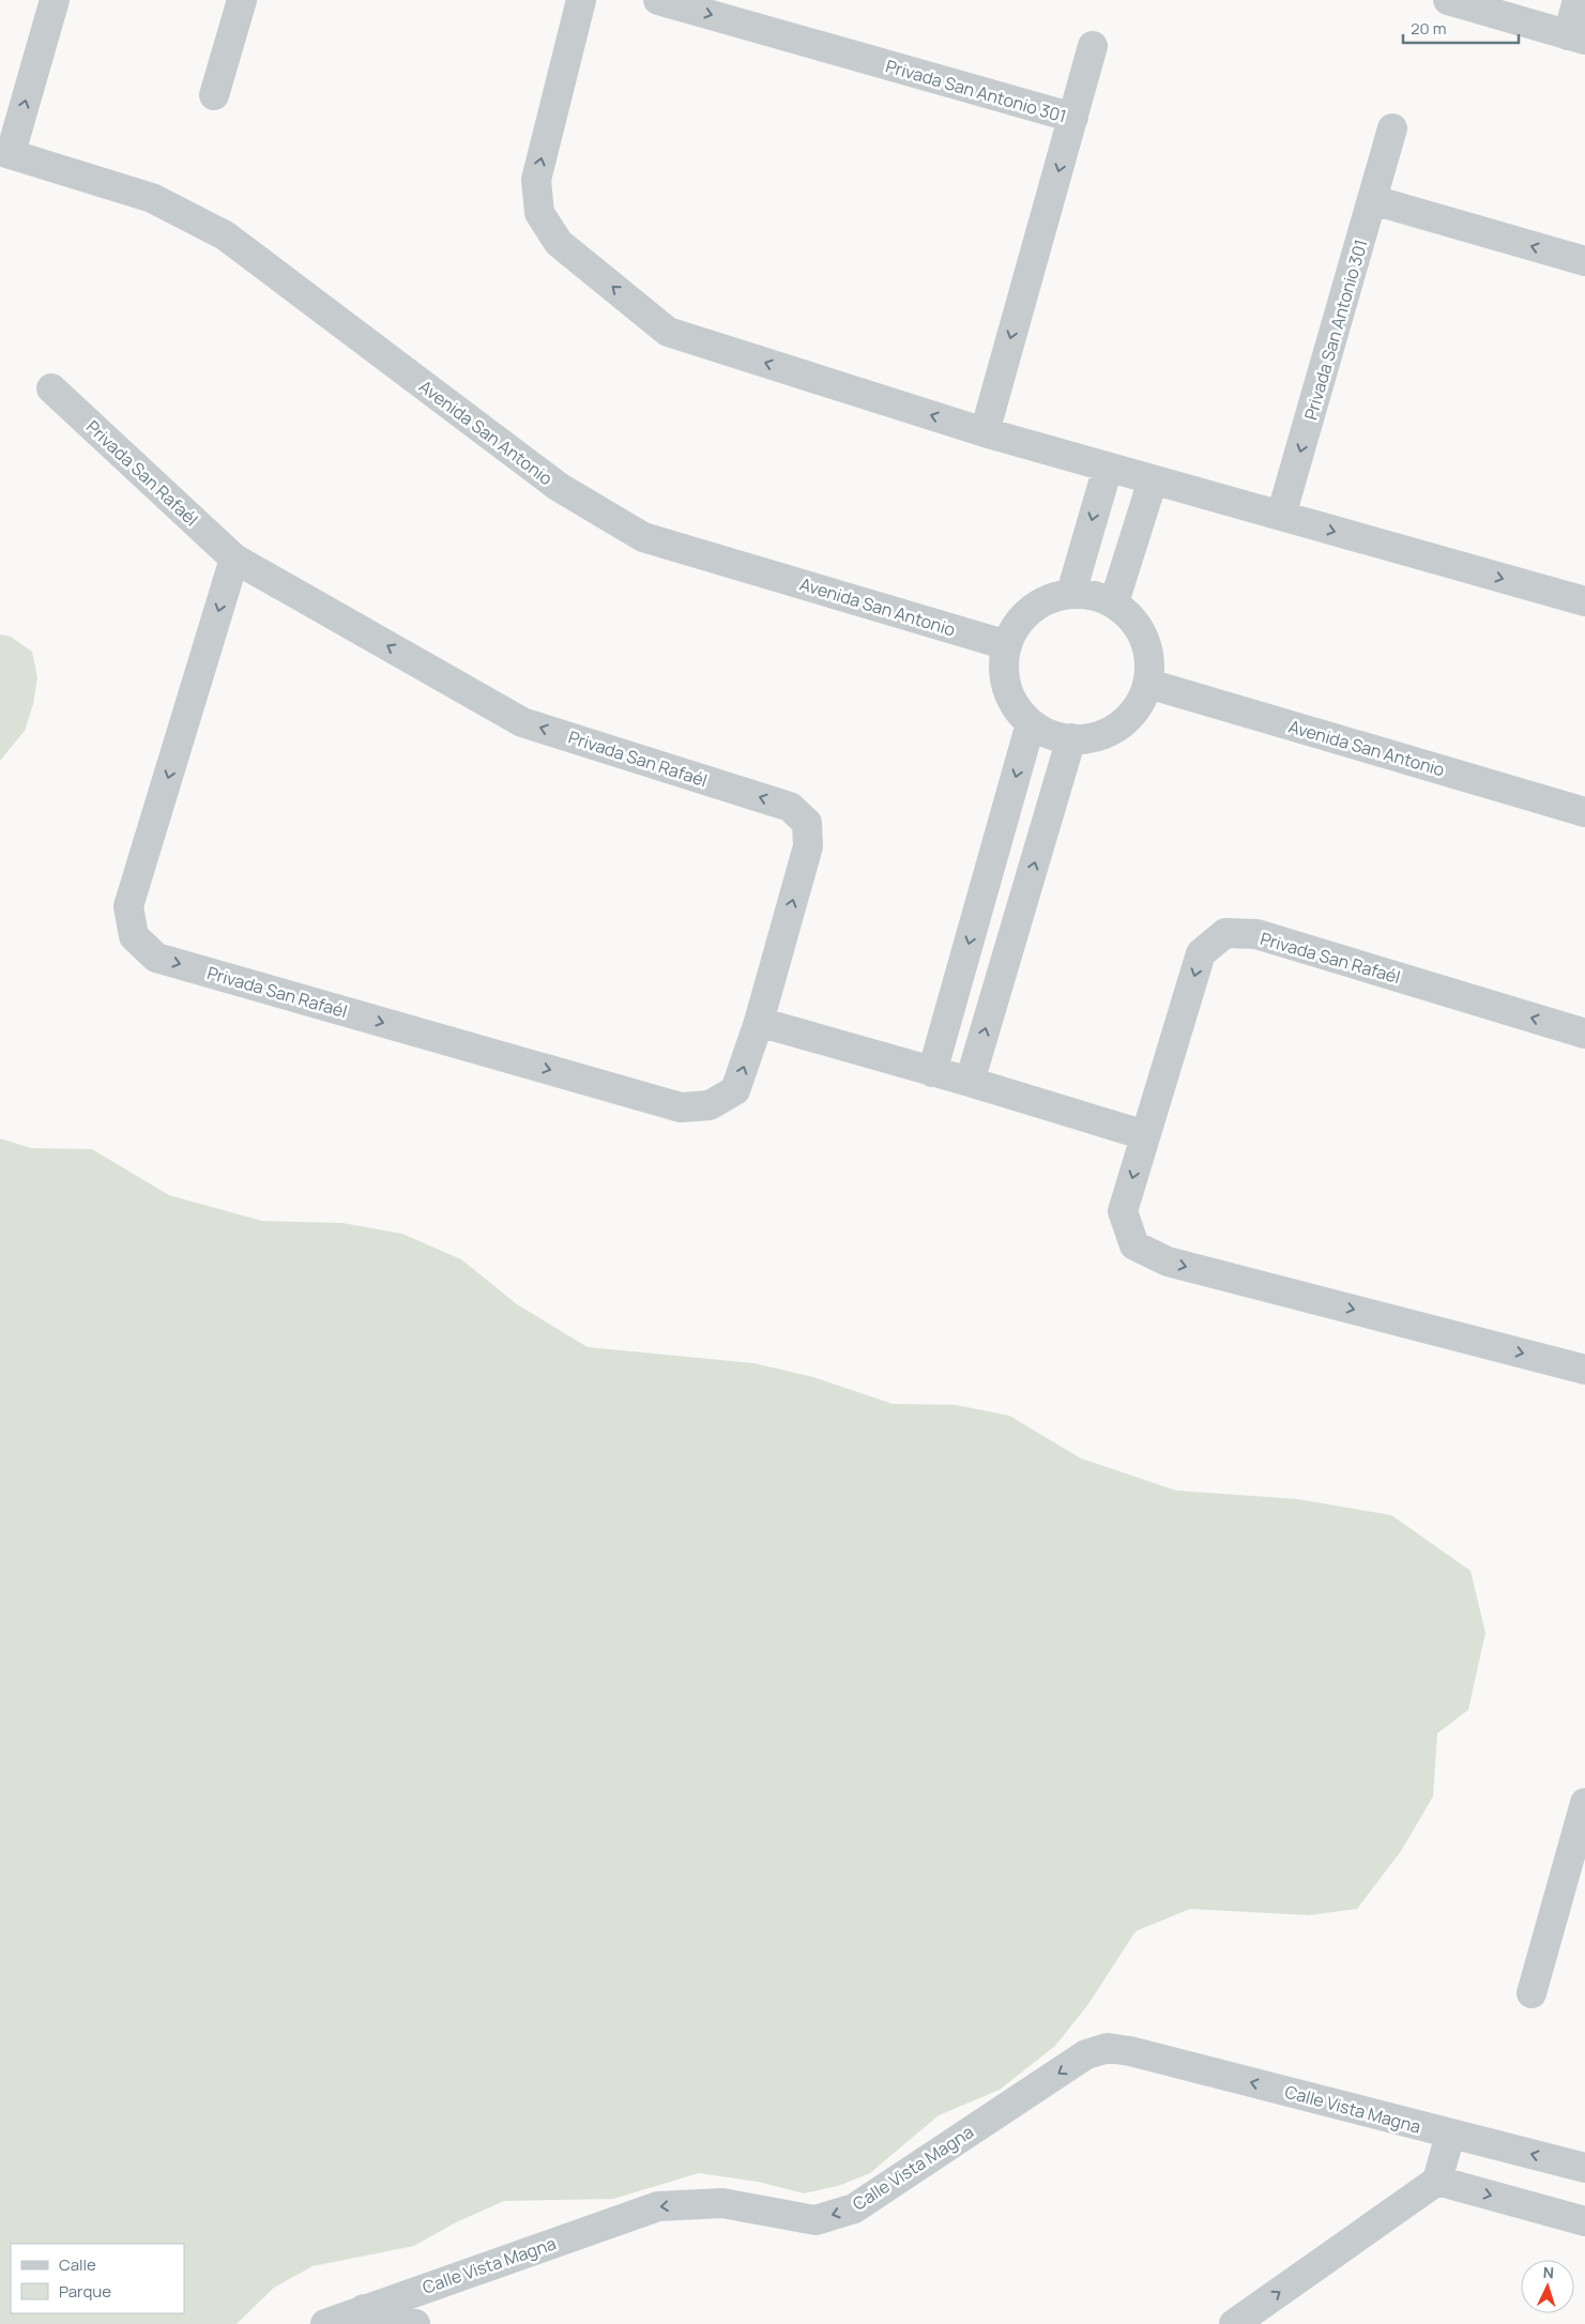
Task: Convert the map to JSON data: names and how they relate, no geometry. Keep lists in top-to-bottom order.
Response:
{
  "streets": {
    "street": [
      "Privada San Antonio 301",
      "Avenida San Antonio",
      "Privada San Rafaél",
      "Calle Vista Magna"
    ]
  },
  "one_way": ["Calle Vista Magna"],
  "legend": ["Calle", "Parque"],
  "scale_bar": "20 m",
  "north": "top"
}
